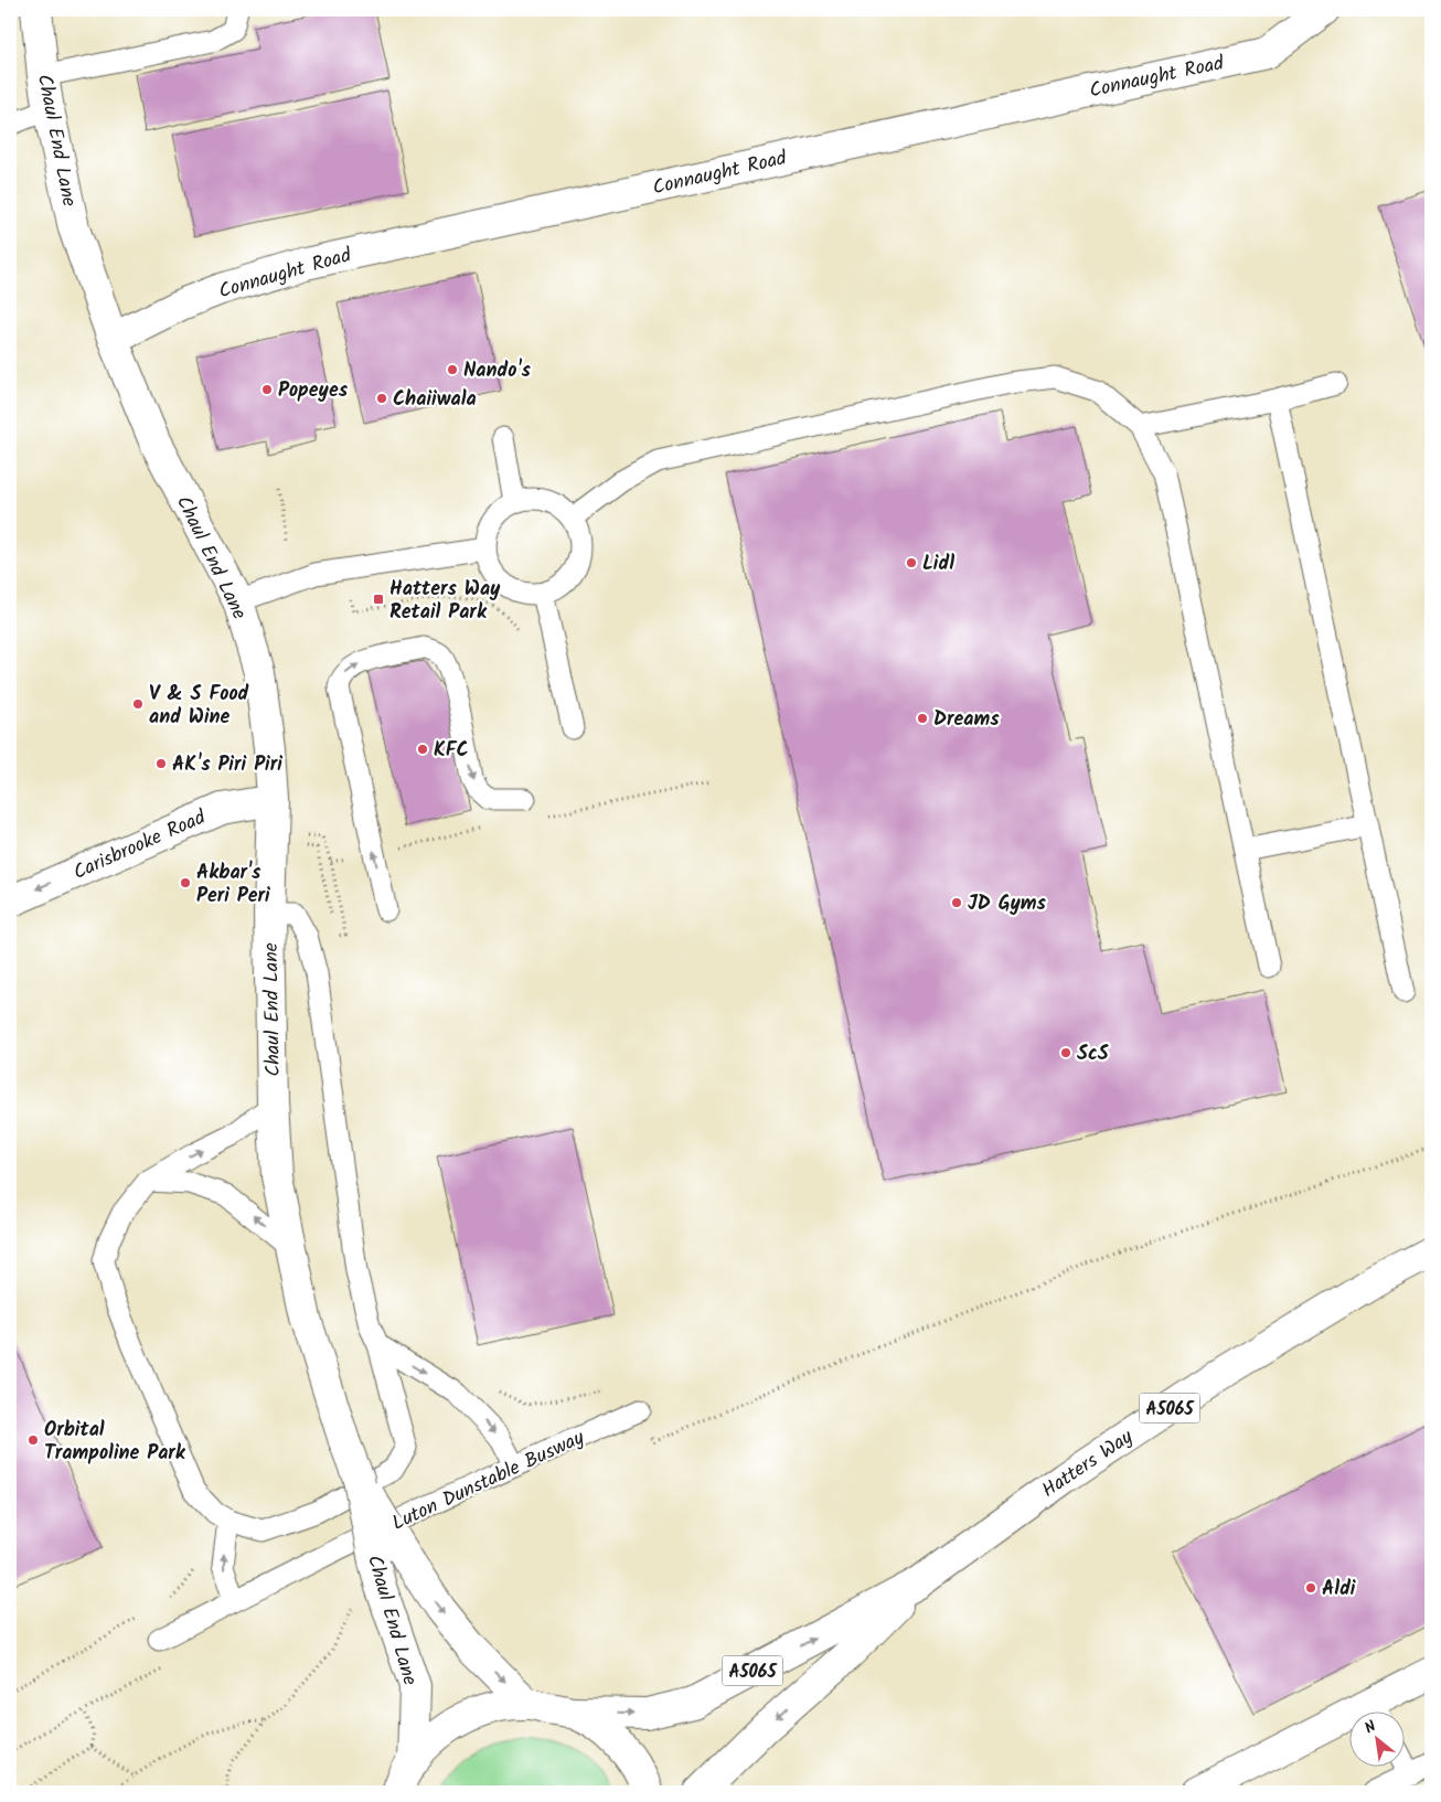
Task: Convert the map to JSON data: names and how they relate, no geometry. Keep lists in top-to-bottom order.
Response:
{
  "streets": {
    "street": [
      "Connaught Road",
      "Chaul End Lane",
      "Carisbrooke Road",
      "A5065",
      "Hatters Way"
    ],
    "lane": ["Luton Dunstable Busway"]
  },
  "crossings": [
    ["Connaught Road", "Chaul End Lane"],
    ["Chaul End Lane", "Carisbrooke Road"]
  ],
  "one_way": ["Carisbrooke Road"],
  "places": {
    "other": [
      "Nando's",
      "Popeyes",
      "Chaiiwala",
      "Lidl",
      "V & S Food and Wine",
      "Dreams",
      "KFC",
      "AK's Piri Piri",
      "Akbar's Peri Peri",
      "JD Gyms",
      "ScS",
      "Orbital Trampoline Park",
      "Aldi"
    ],
    "transit": ["Hatters Way Retail Park"]
  },
  "north": "top left"
}
